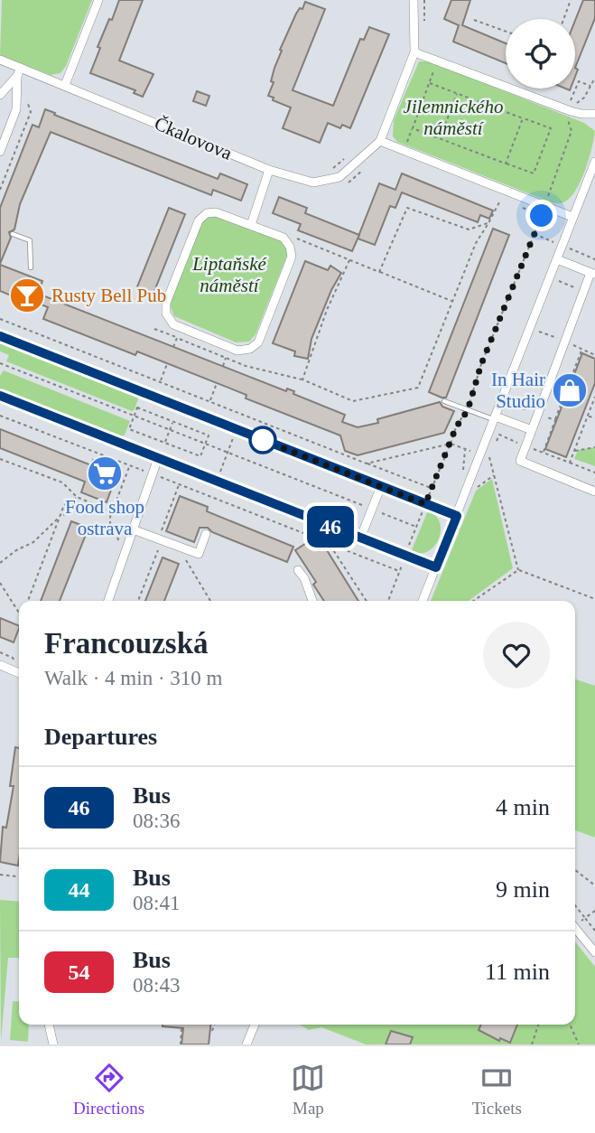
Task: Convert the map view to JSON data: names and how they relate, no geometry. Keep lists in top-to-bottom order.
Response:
{
  "streets": {
    "street": ["Čkalovova"]
  },
  "parks": ["Jilemnického náměstí", "Liptaňské náměstí"],
  "places": {
    "bar": ["Rusty Bell Pub"],
    "shop": ["In Hair Studio"],
    "supermarket": ["Food shop ostrava"]
  },
  "lines": ["bus line 46"],
  "page": {
    "on_map": "46",
    "heading": [
      ["Francouzská", "Walk · 4 min · 310 m"],
      "Departures"
    ],
    "list": [
      {
        "mark": "46",
        "name": "Bus",
        "note": "08:36",
        "value": "4 min"
      },
      {
        "mark": "44",
        "name": "Bus",
        "note": "08:41",
        "value": "9 min"
      },
      {
        "mark": "54",
        "name": "Bus",
        "note": "08:43",
        "value": "11 min"
      }
    ],
    "tabs": ["Directions", "Map", "Tickets"]
  }
}
